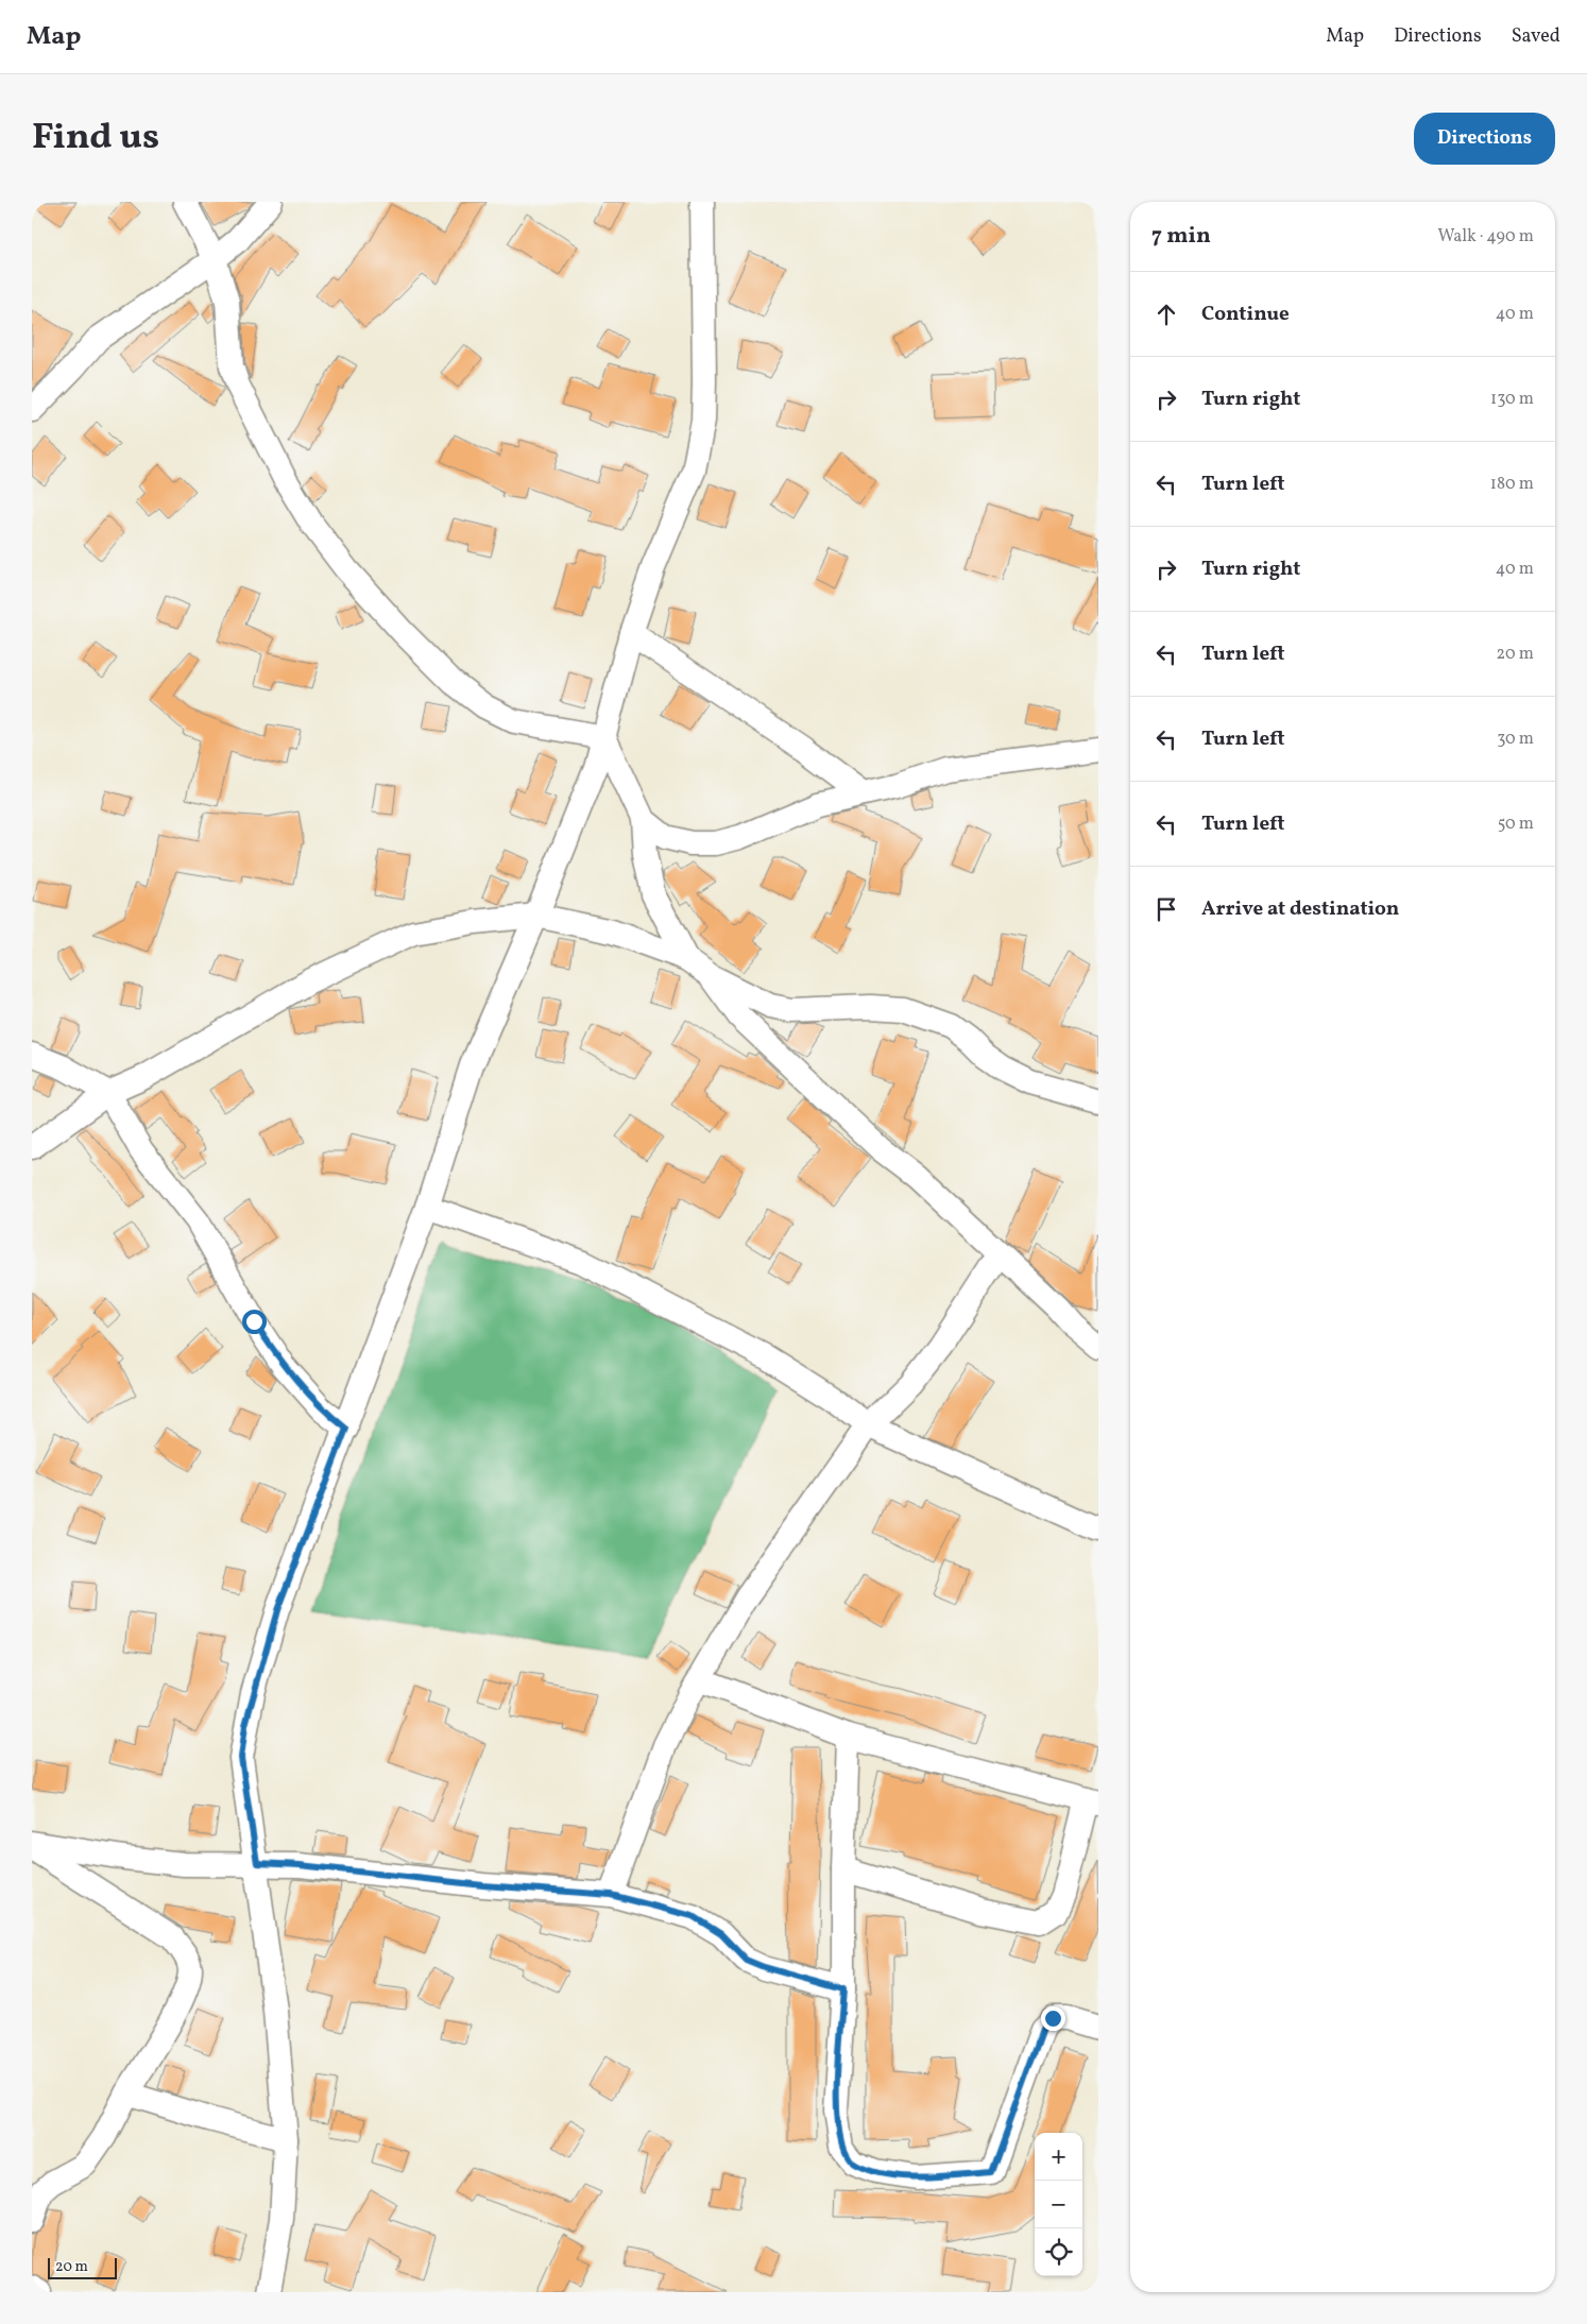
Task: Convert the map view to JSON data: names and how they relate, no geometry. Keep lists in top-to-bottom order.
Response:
{
  "scale_bar": "20 m",
  "page": {
    "header": "Map",
    "nav": ["Map", "Directions", "Saved"],
    "title": "Find us",
    "buttons": "Directions",
    "heading": ["7 min", "Walk · 490 m"],
    "list": [
      ["Continue", "40 m"],
      ["Turn right", "130 m"],
      ["Turn left", "180 m"],
      ["Turn right", "40 m"],
      ["Turn left", "20 m"],
      ["Turn left", "30 m"],
      ["Turn left", "50 m"],
      "Arrive at destination"
    ],
    "map_buttons": ["+", "−"],
    "scale": "20 m"
  }
}
